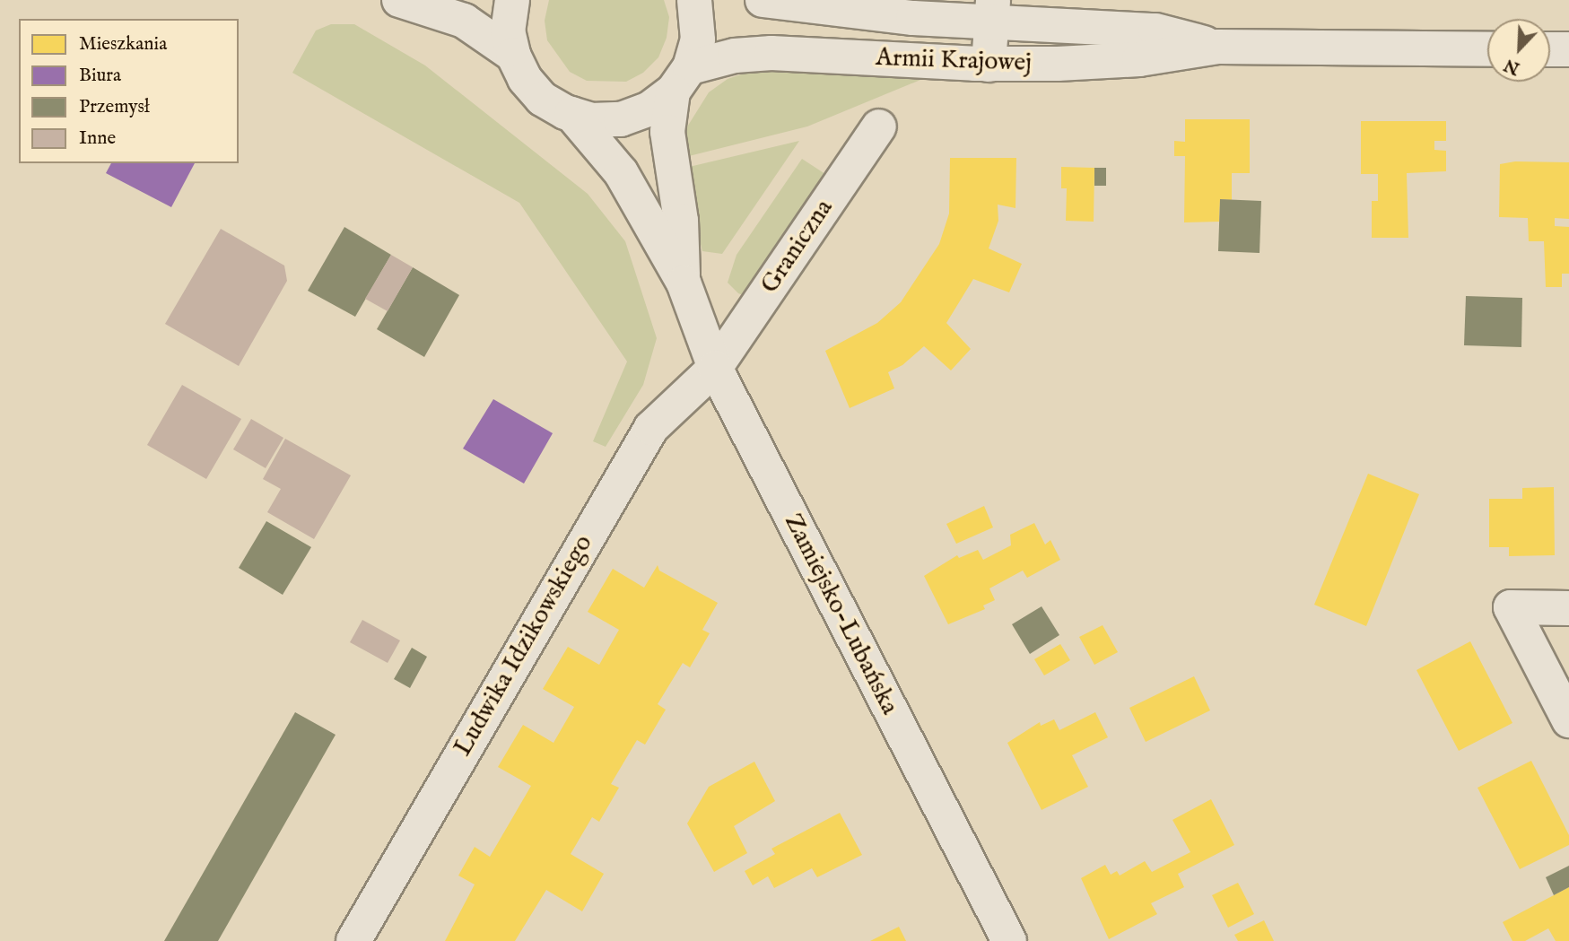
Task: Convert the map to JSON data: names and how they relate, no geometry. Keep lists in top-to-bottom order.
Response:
{
  "streets": {
    "main road": [
      "Armii Krajowej",
      "Graniczna",
      "Zamiejsko-Lubańska",
      "Ludwika Idzikowskiego"
    ]
  },
  "crossings": [
    ["Armii Krajowej", "Zamiejsko-Lubańska"],
    ["Graniczna", "Zamiejsko-Lubańska"],
    ["Graniczna", "Ludwika Idzikowskiego"],
    ["Zamiejsko-Lubańska", "Ludwika Idzikowskiego"]
  ],
  "legend": [
    "Mieszkania",
    "Biura",
    "Przemysł",
    "Inne"
  ],
  "north": "bottom left"
}
